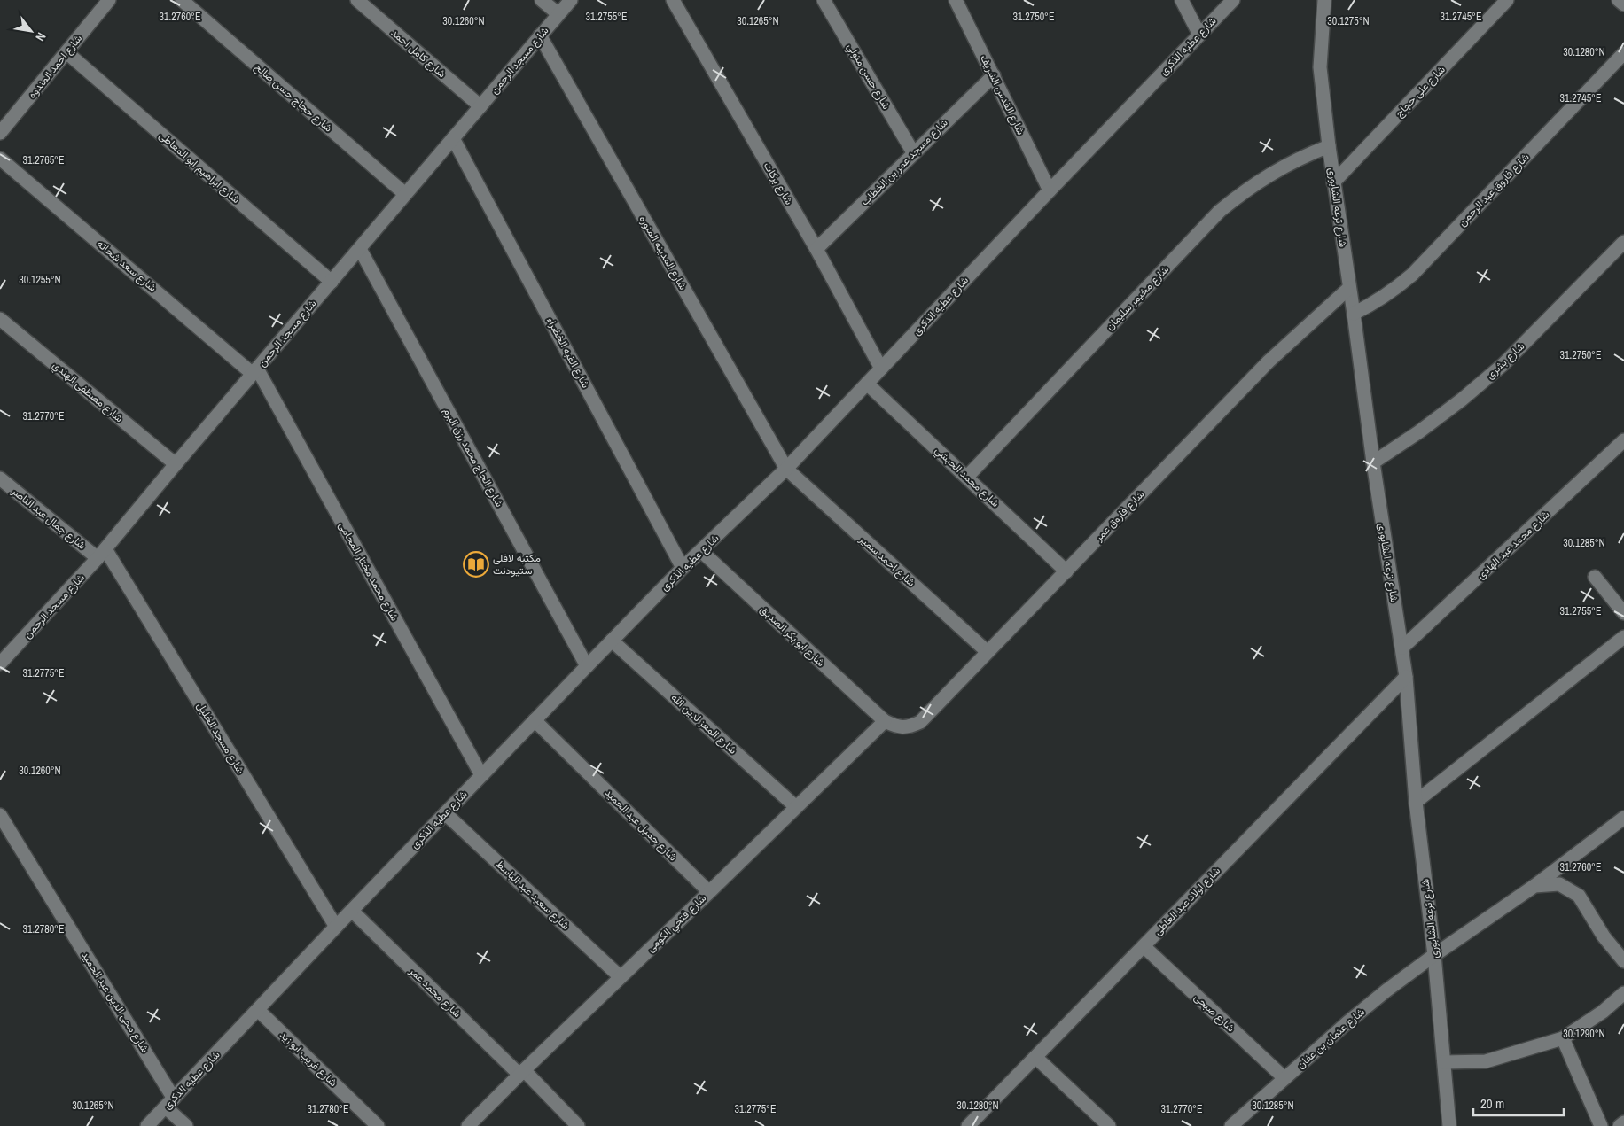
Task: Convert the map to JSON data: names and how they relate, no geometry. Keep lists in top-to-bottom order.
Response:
{
  "streets": {
    "street": [
      "شارع عطيه الذكرى",
      "شارع كامل احمد",
      "شارع مسجد الرحمن",
      "شارع احمد المندوه",
      "شارع حسن متولي",
      "شارع على حجاج",
      "شارع القدس الشريف",
      "شارع حجاج حسن صالح",
      "شارع مسجد عمر بن الخطاب",
      "شارع ابراهيم ابو المعاطى",
      "شارع بركات",
      "شارع فاروق عبد الرحمن",
      "شارع ترعه الشابورى",
      "شارع المدينه المنوره",
      "شارع سعد شحاته",
      "شارع مخيمر سليمان",
      "شارع القبه الخضراء",
      "شارع بشرى",
      "شارع مصطفى الهندي",
      "شارع الحاج محمد رزق البرم",
      "شارع محمد الحبشي",
      "شارع فاروق عمر",
      "شارع جمال عبد الناصر",
      "شارع محمد عبد الهادى",
      "شارع احمد سمير",
      "شارع محمد مختار المحامى",
      "شارع ابو بكر الصديق",
      "شارع المعز لدين الله",
      "شارع مسجد الخليل",
      "شارع جميل عبد الحميد",
      "شارع سعيد عبد الباسط",
      "شارع اولاد عبد العاطى",
      "شارع فتحي الكومى",
      "شارع محمد عمر",
      "شارع محى الدين عبد الحميد",
      "شارع صبحى",
      "شارع عثمان بن عفان",
      "شارع غريب ابو زيد"
    ]
  },
  "crossings": [
    ["شارع عطيه الذكرى", "شارع القدس الشريف"],
    ["شارع عطيه الذكرى", "شارع بركات"],
    ["شارع عطيه الذكرى", "شارع المدينه المنوره"],
    ["شارع عطيه الذكرى", "شارع القبه الخضراء"],
    ["شارع عطيه الذكرى", "شارع الحاج محمد رزق البرم"],
    ["شارع عطيه الذكرى", "شارع محمد الحبشي"],
    ["شارع عطيه الذكرى", "شارع احمد سمير"],
    ["شارع عطيه الذكرى", "شارع محمد مختار المحامى"],
    ["شارع عطيه الذكرى", "شارع ابو بكر الصديق"],
    ["شارع عطيه الذكرى", "شارع المعز لدين الله"],
    ["شارع عطيه الذكرى", "شارع مسجد الخليل"],
    ["شارع عطيه الذكرى", "شارع جميل عبد الحميد"],
    ["شارع عطيه الذكرى", "شارع سعيد عبد الباسط"],
    ["شارع عطيه الذكرى", "شارع محمد عمر"],
    ["شارع عطيه الذكرى", "شارع محى الدين عبد الحميد"],
    ["شارع عطيه الذكرى", "شارع غريب ابو زيد"],
    ["شارع كامل احمد", "شارع مسجد الرحمن"],
    ["شارع مسجد الرحمن", "شارع حجاج حسن صالح"],
    ["شارع مسجد الرحمن", "شارع ابراهيم ابو المعاطى"],
    ["شارع مسجد الرحمن", "شارع المدينه المنوره"],
    ["شارع مسجد الرحمن", "شارع سعد شحاته"],
    ["شارع مسجد الرحمن", "شارع القبه الخضراء"],
    ["شارع مسجد الرحمن", "شارع مصطفى الهندي"],
    ["شارع مسجد الرحمن", "شارع الحاج محمد رزق البرم"],
    ["شارع مسجد الرحمن", "شارع جمال عبد الناصر"],
    ["شارع مسجد الرحمن", "شارع محمد مختار المحامى"],
    ["شارع مسجد الرحمن", "شارع مسجد الخليل"],
    ["شارع احمد المندوه", "شارع ابراهيم ابو المعاطى"],
    ["شارع حسن متولي", "شارع مسجد عمر بن الخطاب"],
    ["شارع على حجاج", "شارع ترعه الشابورى"],
    ["شارع القدس الشريف", "شارع مسجد عمر بن الخطاب"],
    ["شارع مسجد عمر بن الخطاب", "شارع بركات"],
    ["شارع فاروق عبد الرحمن", "شارع ترعه الشابورى"],
    ["شارع ترعه الشابورى", "شارع مخيمر سليمان"],
    ["شارع ترعه الشابورى", "شارع بشرى"],
    ["شارع ترعه الشابورى", "شارع فاروق عمر"],
    ["شارع ترعه الشابورى", "شارع محمد عبد الهادى"],
    ["شارع ترعه الشابورى", "شارع اولاد عبد العاطى"],
    ["شارع ترعه الشابورى", "شارع عثمان بن عفان"],
    ["شارع المدينه المنوره", "شارع احمد سمير"],
    ["شارع سعد شحاته", "شارع محمد مختار المحامى"],
    ["شارع مخيمر سليمان", "شارع محمد الحبشي"],
    ["شارع محمد الحبشي", "شارع فاروق عمر"],
    ["شارع فاروق عمر", "شارع احمد سمير"],
    ["شارع فاروق عمر", "شارع ابو بكر الصديق"],
    ["شارع فاروق عمر", "شارع فتحي الكومى"],
    ["شارع جمال عبد الناصر", "شارع مسجد الخليل"],
    ["شارع ابو بكر الصديق", "شارع فتحي الكومى"],
    ["شارع المعز لدين الله", "شارع فتحي الكومى"],
    ["شارع جميل عبد الحميد", "شارع فتحي الكومى"],
    ["شارع سعيد عبد الباسط", "شارع فتحي الكومى"],
    ["شارع اولاد عبد العاطى", "شارع صبحى"],
    ["شارع فتحي الكومى", "شارع محمد عمر"],
    ["شارع صبحى", "شارع عثمان بن عفان"]
  ],
  "places": {
    "library": ["مكتبة لافلى ستيودنت"]
  },
  "scale_bar": "20 m",
  "north": "bottom right",
  "coordinates": [
    "31.2760°E",
    "31.2755°E",
    "31.2750°E",
    "31.2745°E",
    "30.1260°N",
    "30.1265°N",
    "30.1275°N",
    "30.1280°N",
    "31.2765°E",
    "30.1255°N",
    "31.2770°E",
    "30.1285°N",
    "31.2775°E",
    "31.2780°E",
    "30.1290°N"
  ]
}
